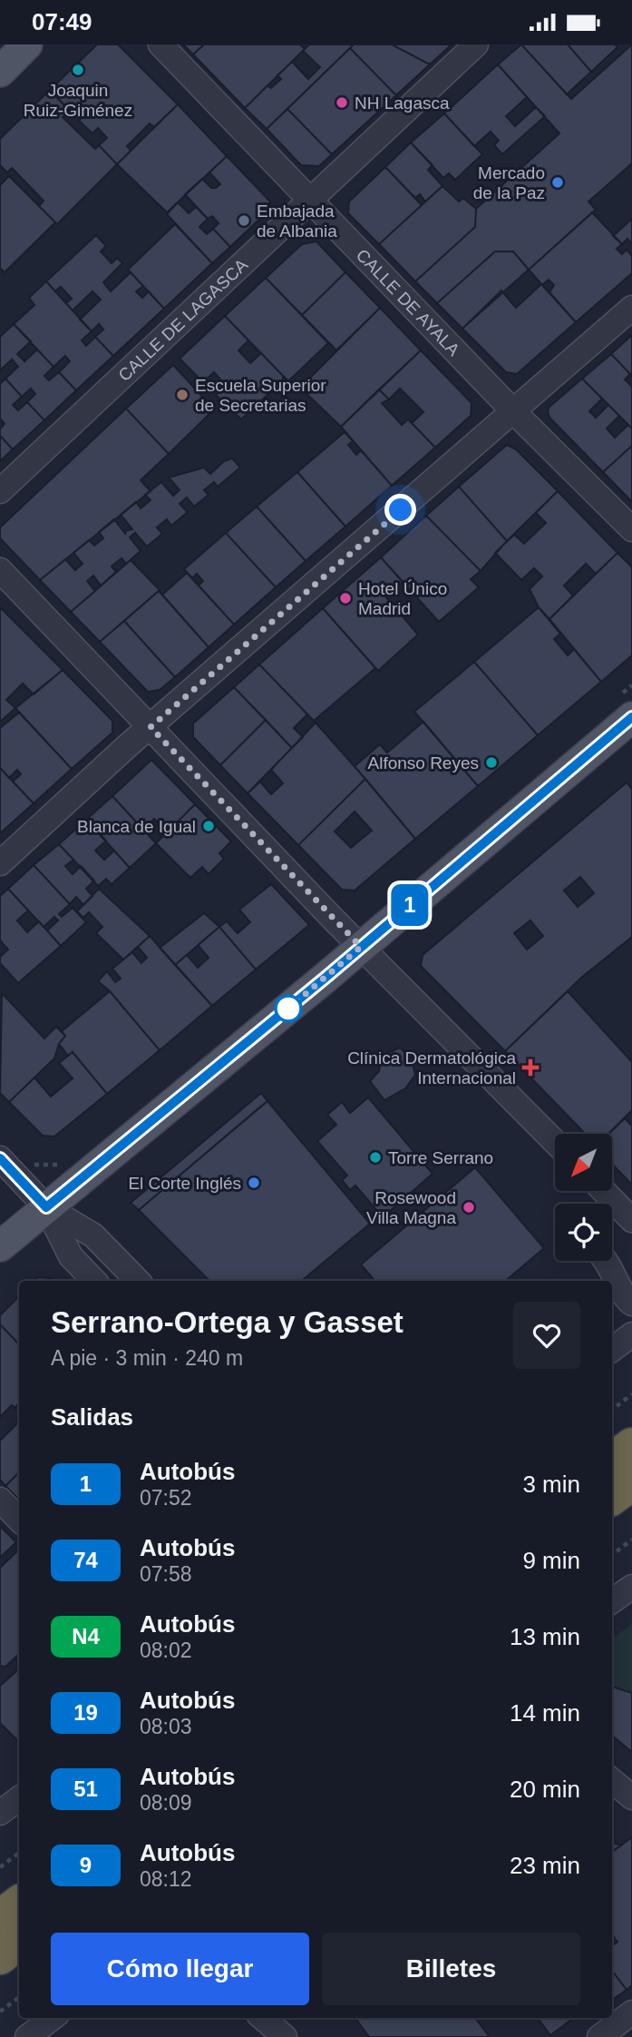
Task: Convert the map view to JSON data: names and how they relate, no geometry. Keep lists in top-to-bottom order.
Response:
{
  "streets": {
    "street": ["CALLE DE AYALA", "CALLE DE LAGASCA"]
  },
  "crossings": [
    ["CALLE DE AYALA", "CALLE DE LAGASCA"]
  ],
  "places": {
    "other": [
      "Joaquin Ruiz-Giménez",
      "NH Lagasca",
      "Mercado de la Paz",
      "Embajada de Albania",
      "Escuela Superior de Secretarias",
      "Hotel Único Madrid",
      "Alfonso Reyes",
      "Blanca de Igual",
      "Torre Serrano",
      "El Corte Inglés",
      "Rosewood Villa Magna"
    ],
    "health": ["Clínica Dermatológica Internacional"]
  },
  "lines": ["bus line 1"],
  "north": "bottom left",
  "page": {
    "status": "07:49",
    "on_map": "1",
    "heading": [
      ["Serrano-Ortega y Gasset", "A pie · 3 min · 240 m"],
      "Salidas"
    ],
    "list": [
      {
        "mark": "1",
        "name": "Autobús",
        "note": "07:52",
        "value": "3 min"
      },
      {
        "mark": "74",
        "name": "Autobús",
        "note": "07:58",
        "value": "9 min"
      },
      {
        "mark": "N4",
        "name": "Autobús",
        "note": "08:02",
        "value": "13 min"
      },
      {
        "mark": "19",
        "name": "Autobús",
        "note": "08:03",
        "value": "14 min"
      },
      {
        "mark": "51",
        "name": "Autobús",
        "note": "08:09",
        "value": "20 min"
      },
      {
        "mark": "9",
        "name": "Autobús",
        "note": "08:12",
        "value": "23 min"
      }
    ],
    "buttons": ["Cómo llegar", "Billetes"]
  }
}
